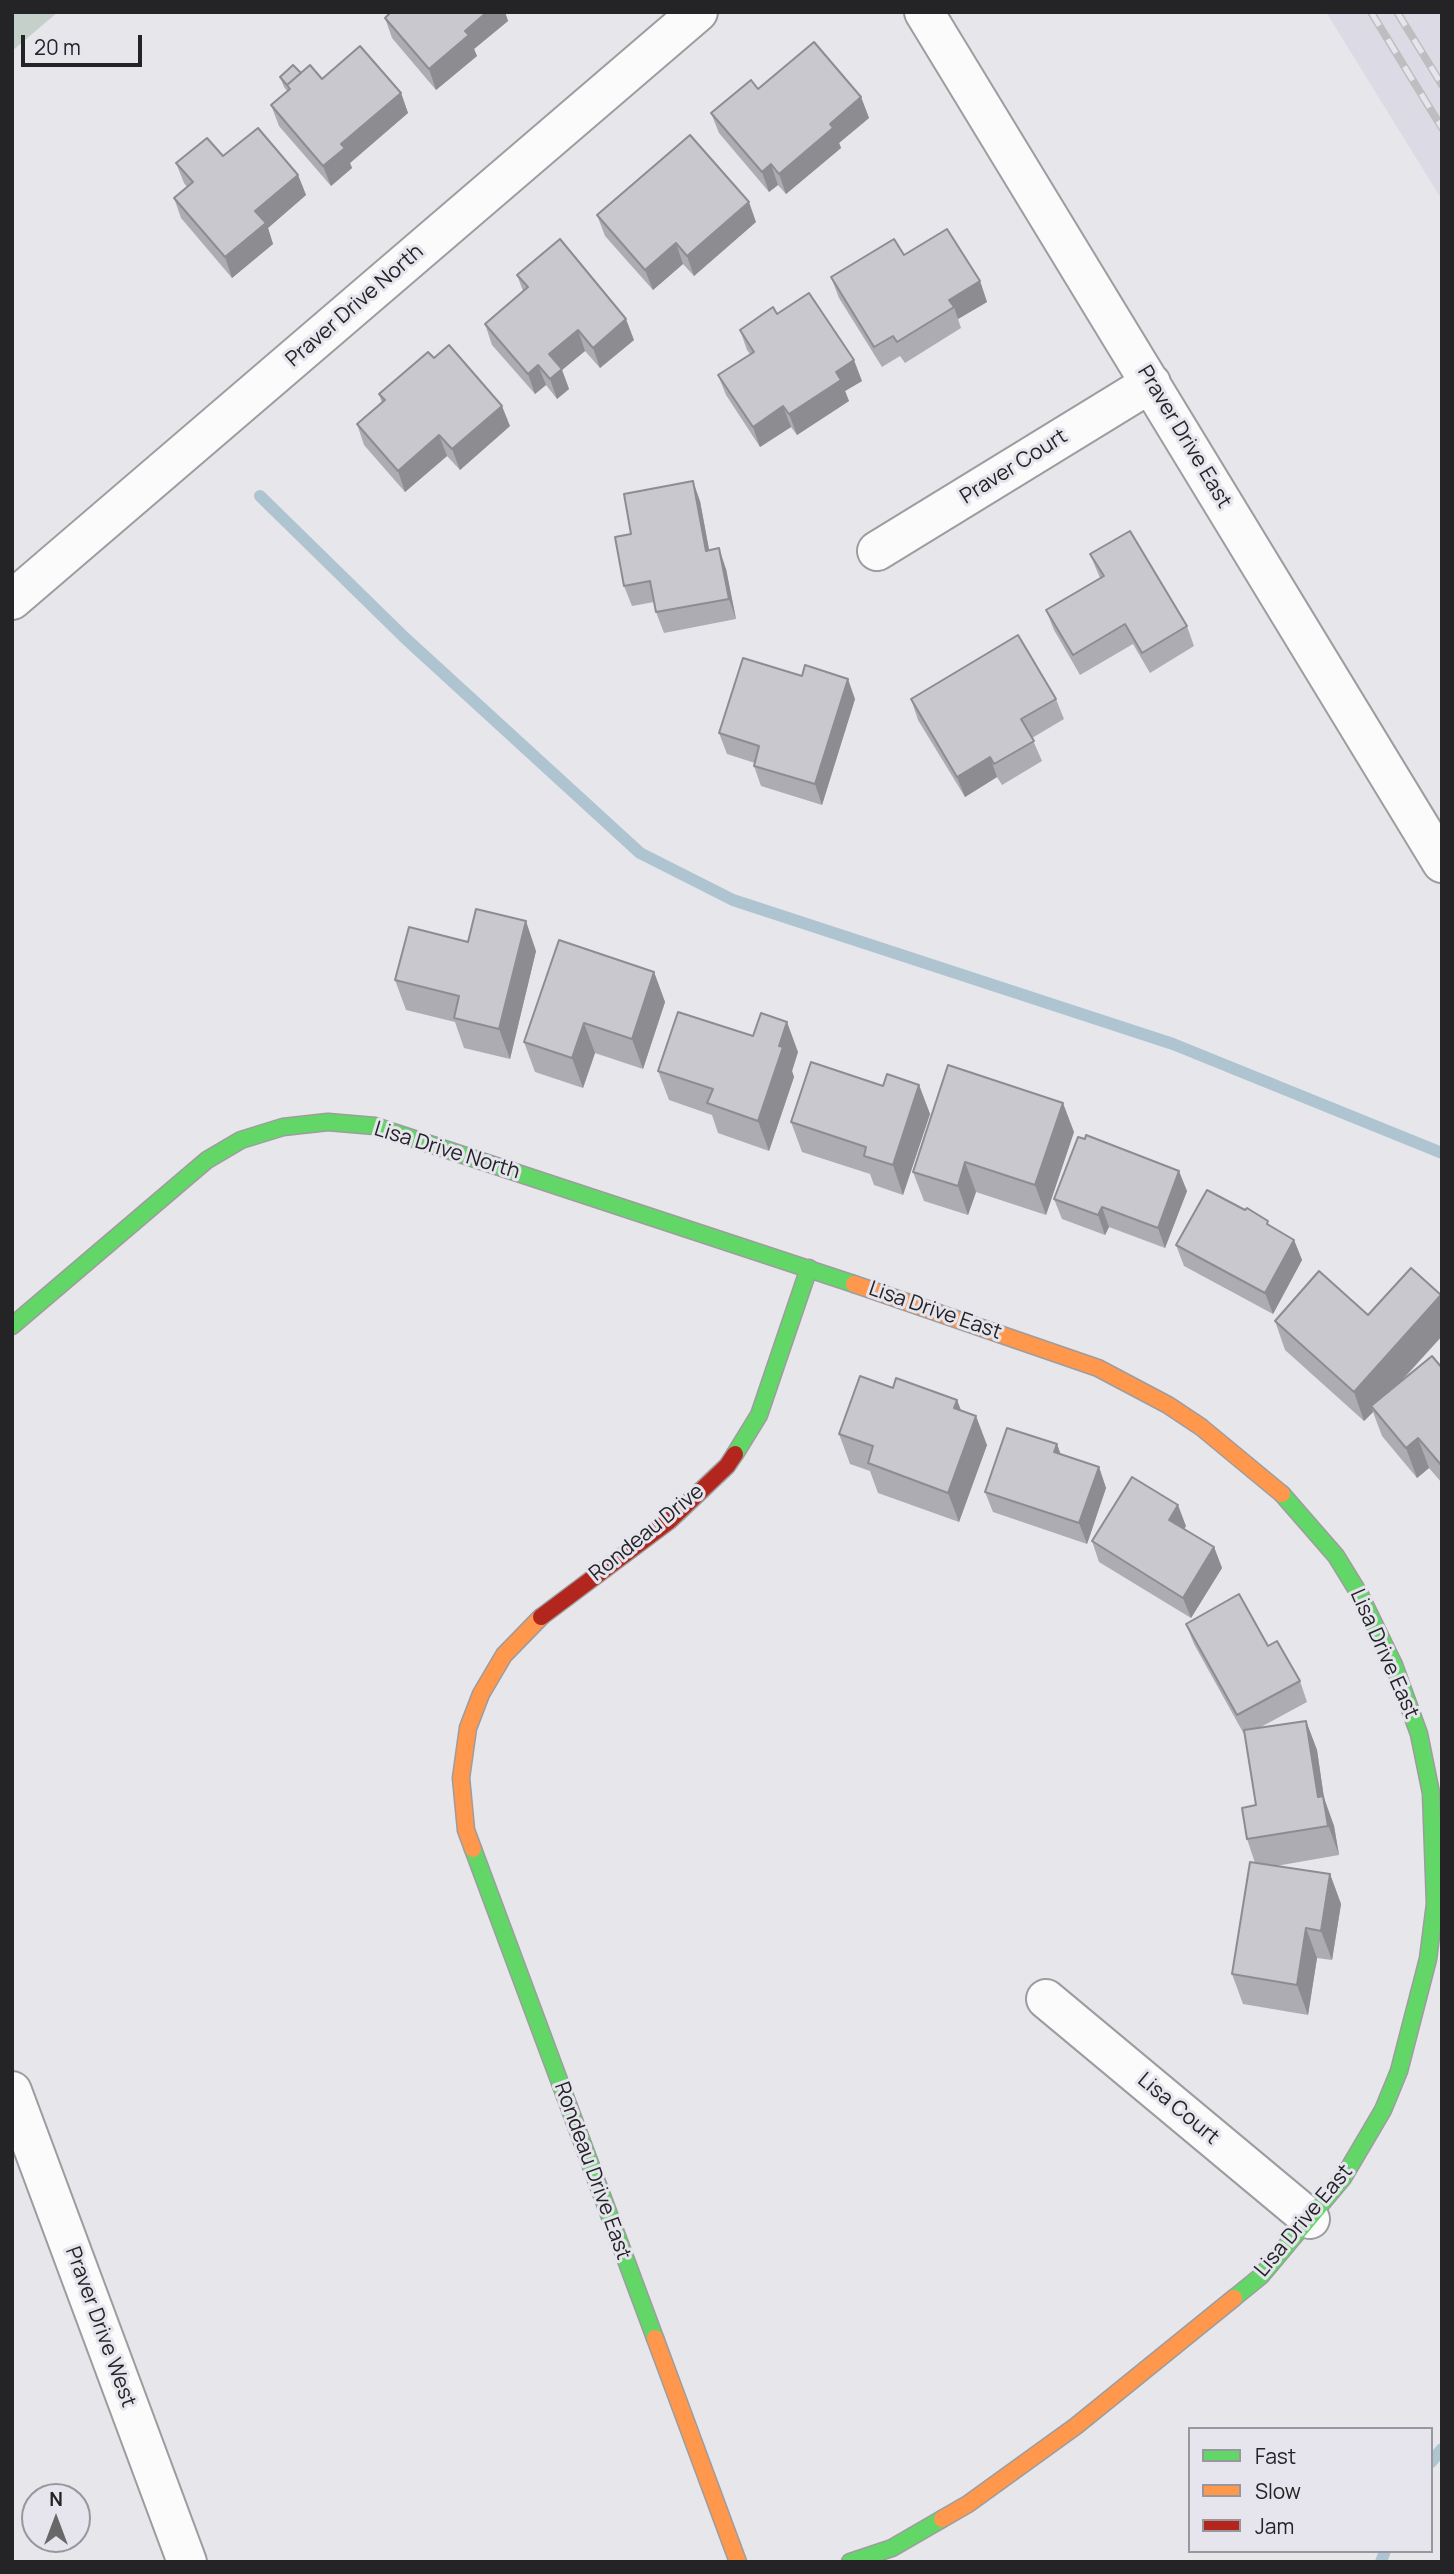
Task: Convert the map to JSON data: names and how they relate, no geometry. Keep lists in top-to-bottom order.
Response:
{
  "streets": {
    "street": [
      "Praver Drive North",
      "Praver Drive East",
      "Praver Court",
      "Lisa Drive North",
      "Lisa Drive East",
      "Rondeau Drive",
      "Lisa Court",
      "Rondeau Drive East",
      "Praver Drive West"
    ]
  },
  "crossings": [
    ["Praver Drive East", "Praver Court"],
    ["Lisa Drive North", "Lisa Drive East"],
    ["Lisa Drive North", "Rondeau Drive"],
    ["Lisa Drive East", "Rondeau Drive"],
    ["Lisa Drive East", "Lisa Court"],
    ["Rondeau Drive", "Rondeau Drive East"]
  ],
  "legend": ["Fast", "Slow", "Jam"],
  "scale_bar": "20 m",
  "north": "top"
}
